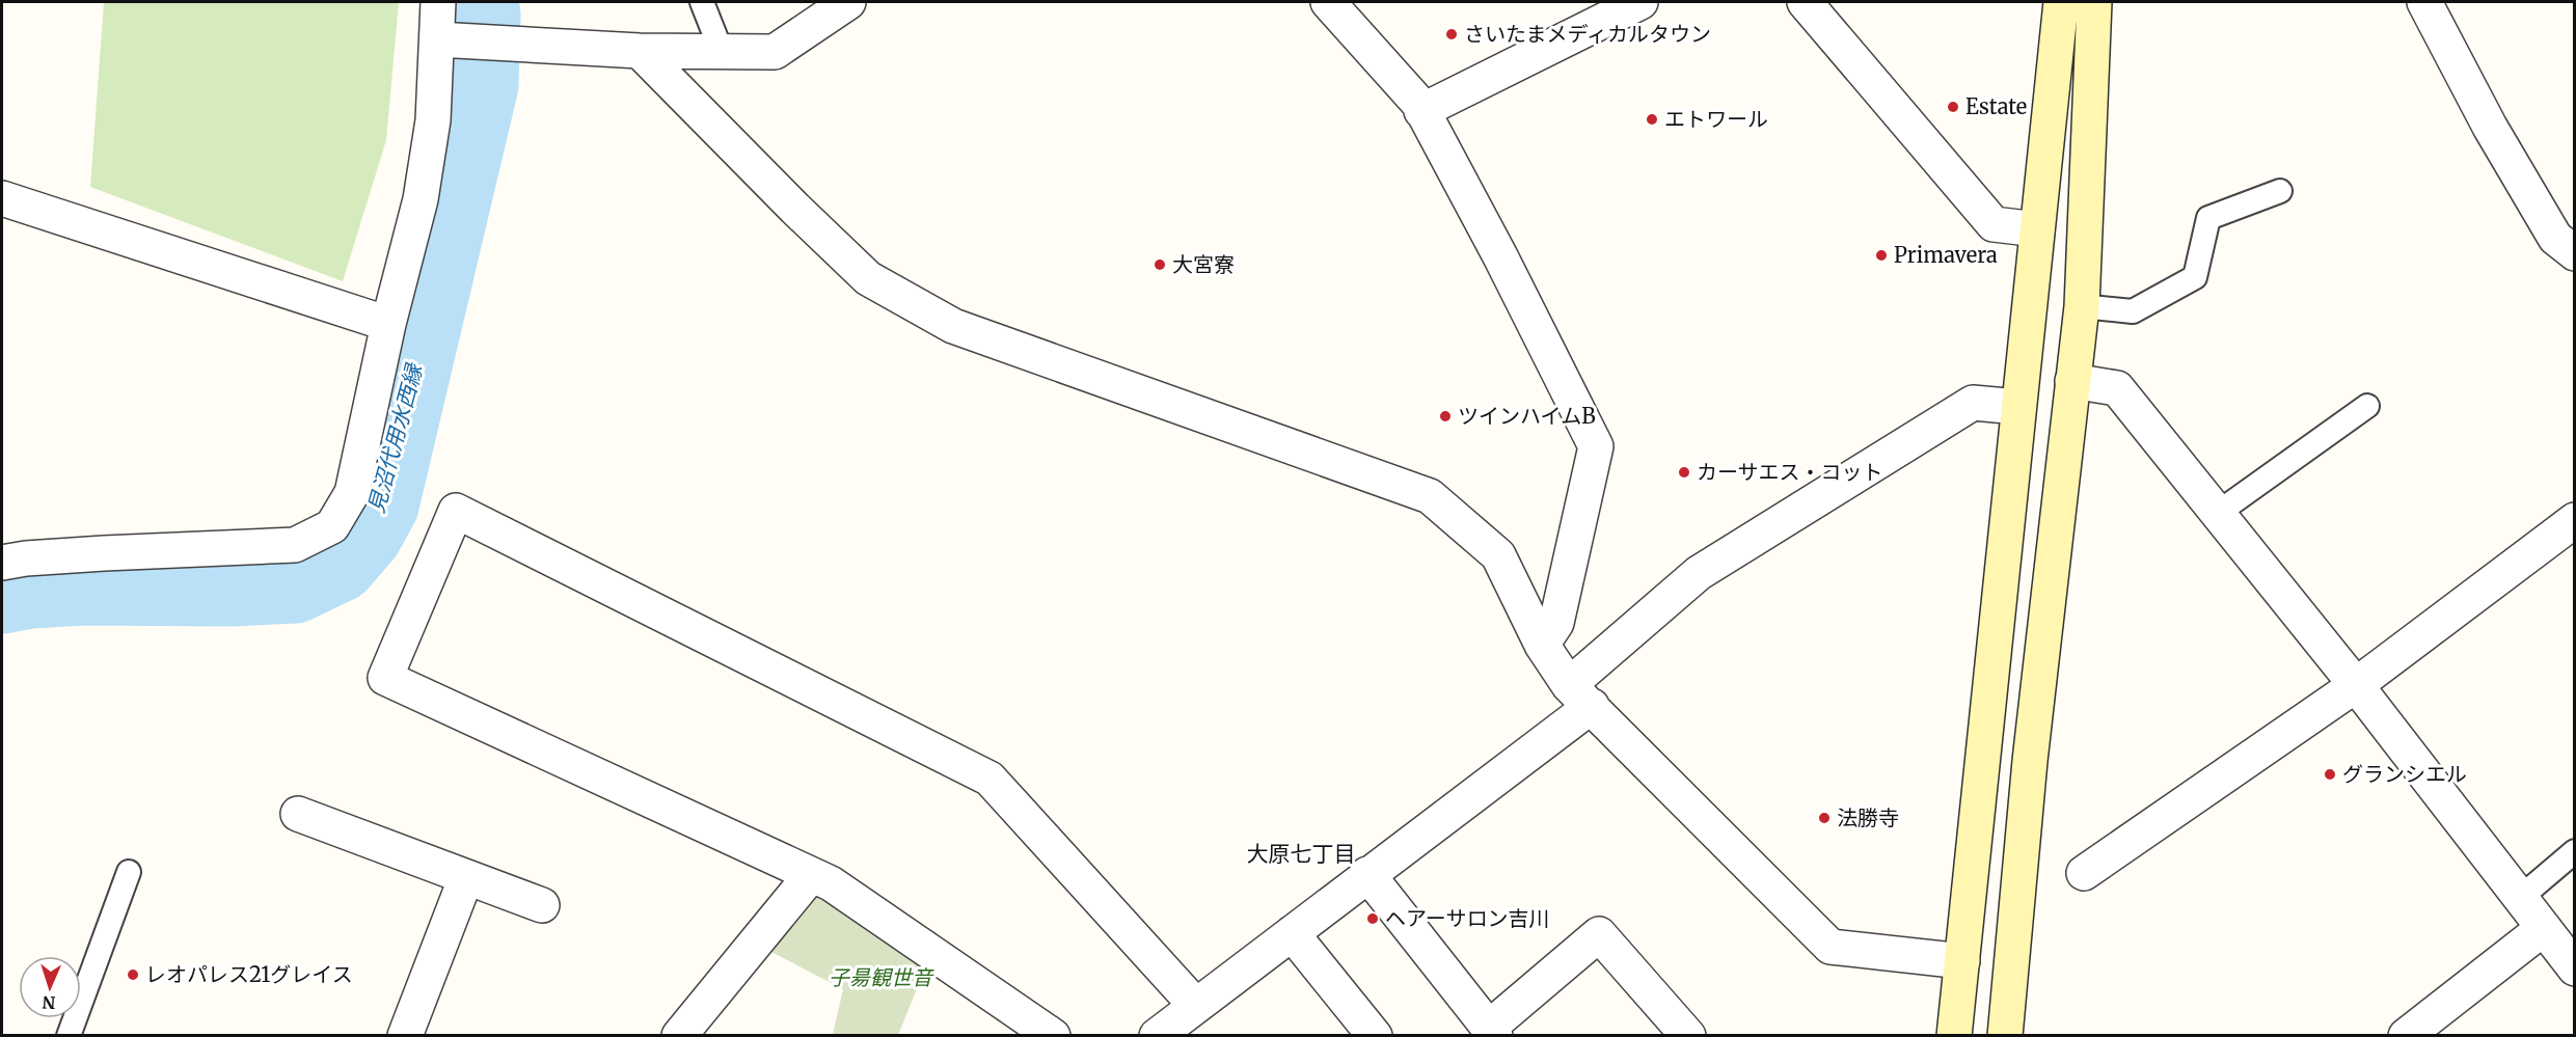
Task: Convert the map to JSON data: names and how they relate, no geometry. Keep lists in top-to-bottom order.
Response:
{
  "districts": ["大原七丁目"],
  "water": ["見沼代用水西縁"],
  "parks": ["子昜観世音"],
  "places": [
    "さいたまメディカルタウン",
    "Estate",
    "エトワール",
    "Primavera",
    "大宮寮",
    "ツインハイムB",
    "カーサエス・コット",
    "グランシエル",
    "法勝寺",
    "ヘアーサロン吉川",
    "レオパレス21グレイス"
  ],
  "north": "bottom"
}
